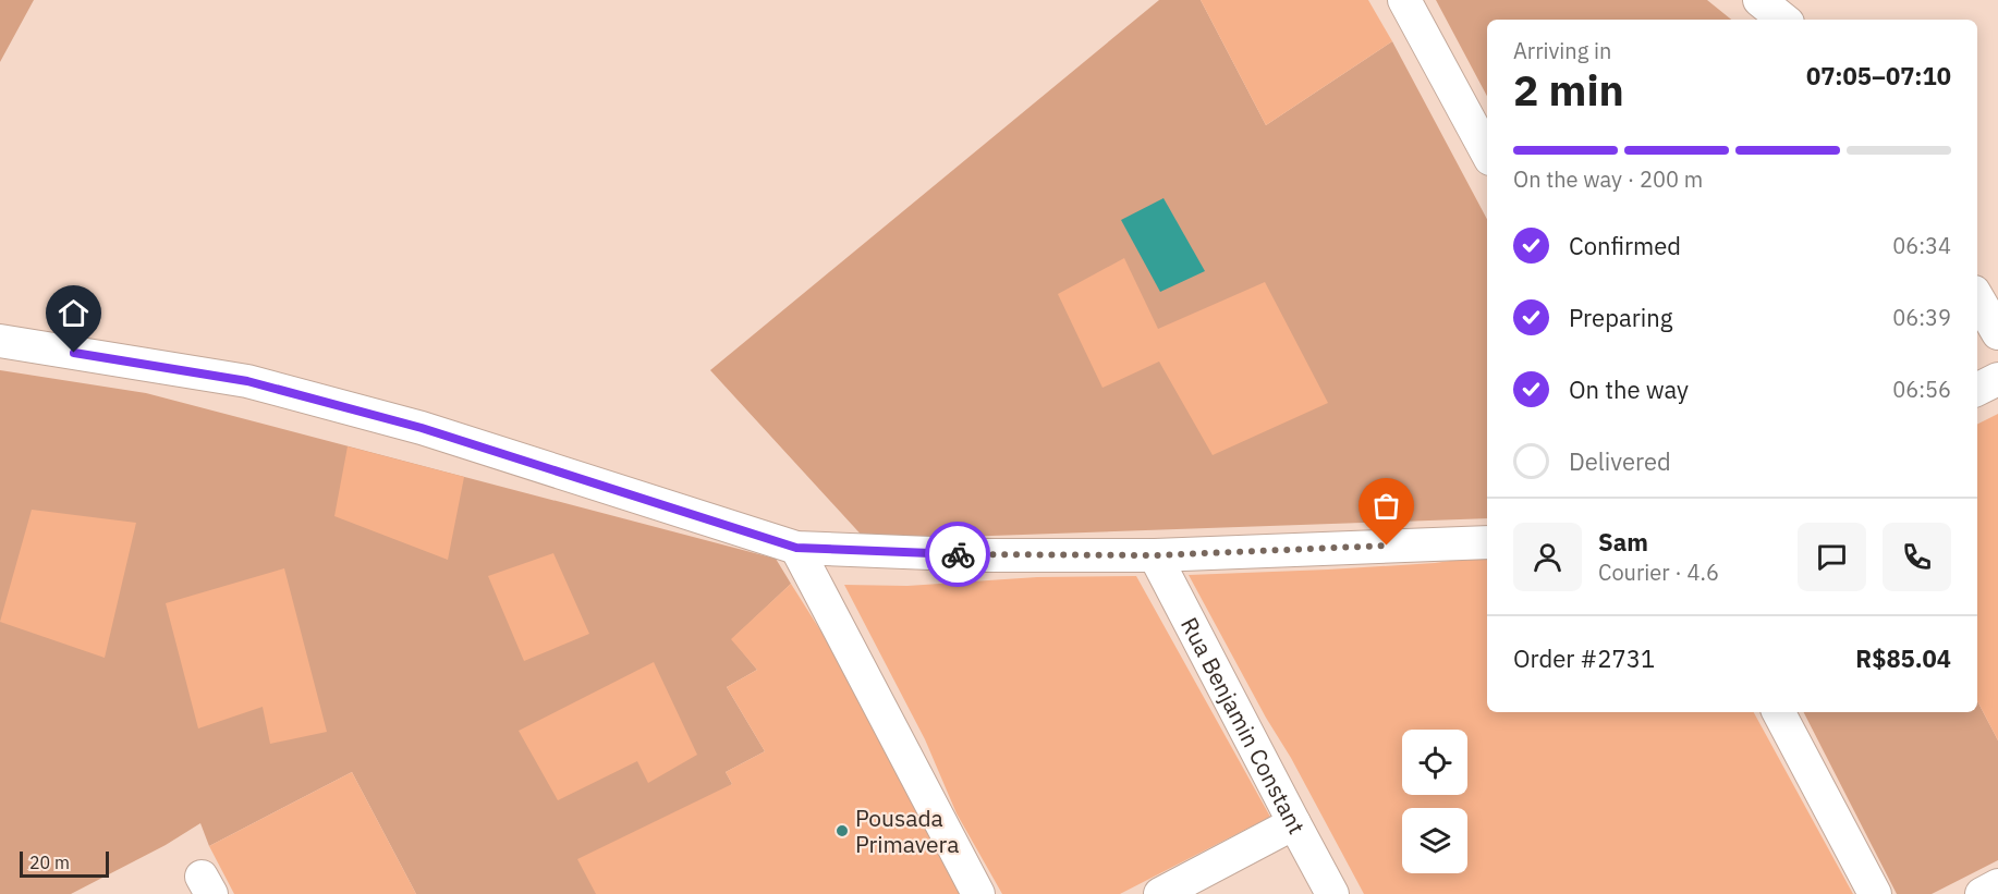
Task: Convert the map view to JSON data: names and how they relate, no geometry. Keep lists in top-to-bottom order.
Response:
{
  "streets": {
    "street": ["Rua Benjamin Constant"]
  },
  "places": ["Pousada Primavera"],
  "scale_bar": "20 m",
  "page": {
    "heading": ["2 min", "Arriving in", "07:05–07:10"],
    "panel": [
      "Sam",
      "Courier · 4.6",
      "Order #2731",
      "R$85.04"
    ],
    "bar": "On the way · 200 m",
    "list": [
      ["Confirmed", "06:34"],
      ["Preparing", "06:39"],
      ["On the way", "06:56"],
      "Delivered"
    ],
    "scale": "20 m"
  }
}
